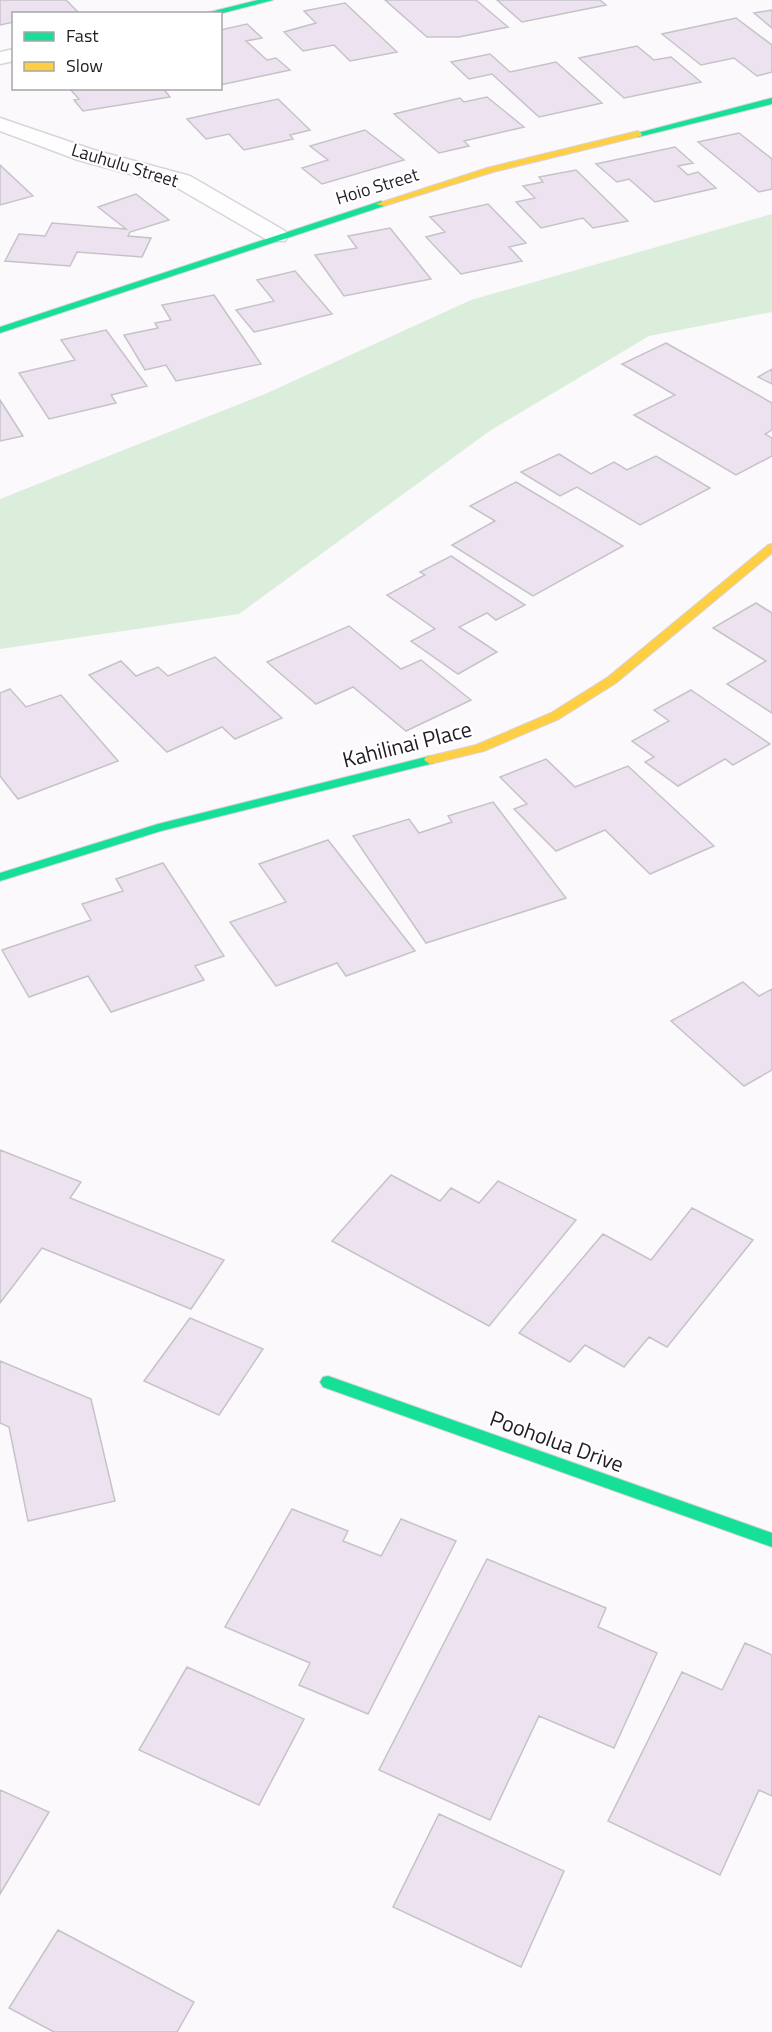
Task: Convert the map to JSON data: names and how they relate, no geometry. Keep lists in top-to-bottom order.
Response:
{
  "streets": {
    "street": [
      "Lauhulu Street",
      "Hoio Street",
      "Kahilinai Place",
      "Pooholua Drive"
    ]
  },
  "crossings": [
    ["Lauhulu Street", "Hoio Street"]
  ],
  "legend": ["Fast", "Slow"]
}
